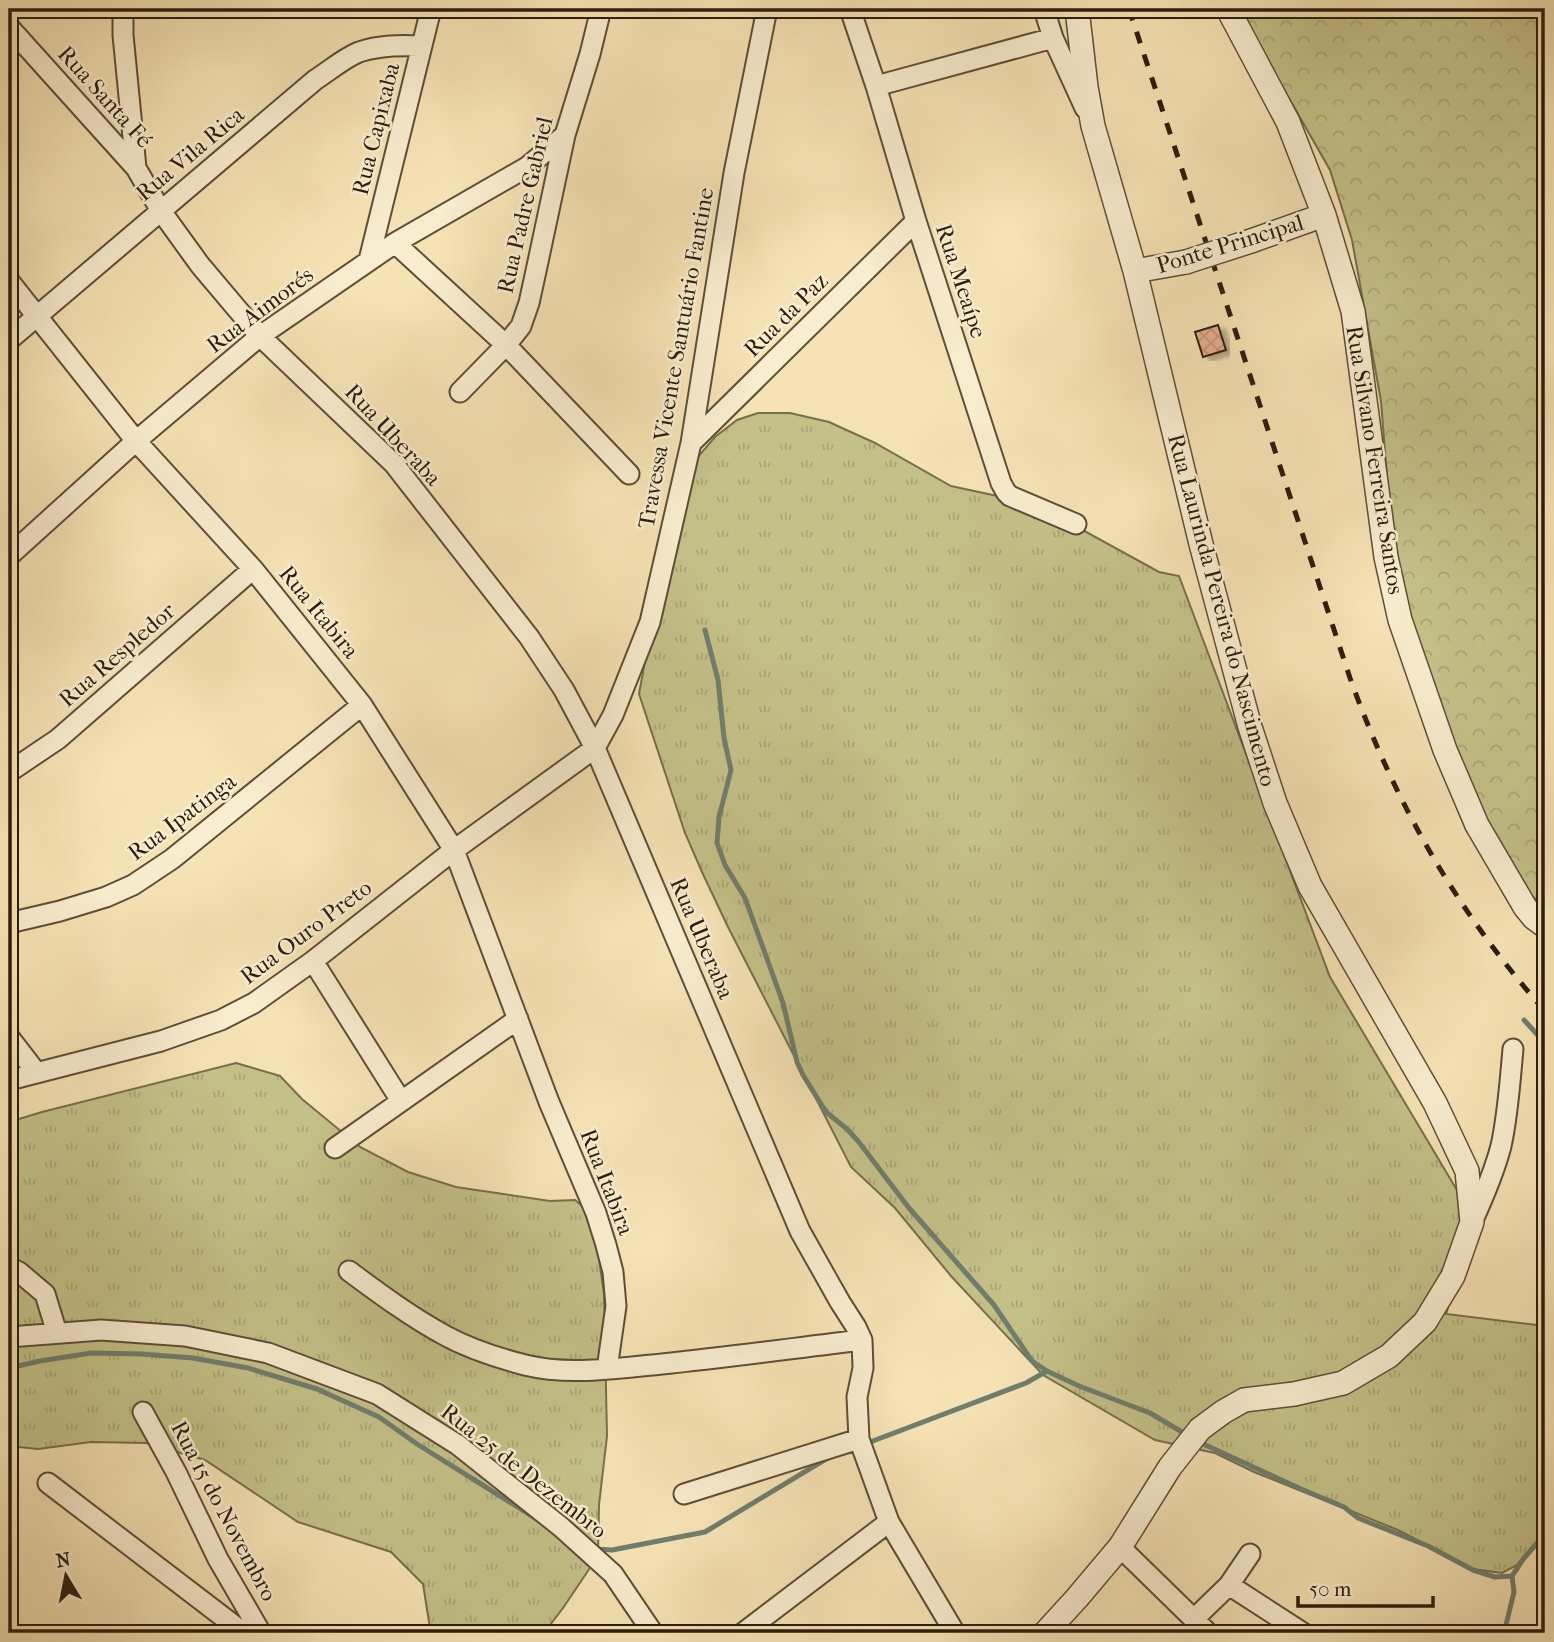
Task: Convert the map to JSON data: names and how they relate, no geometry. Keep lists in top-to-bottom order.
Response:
{
  "streets": {
    "street": [
      "Rua Santa Fé",
      "Rua Capixaba",
      "Rua Vila Rica",
      "Rua Padre Gabriel",
      "Ponte Principal",
      "Rua Meaípe",
      "Rua Aimorés",
      "Rua da Paz",
      "Travessa Vicente Santuário Fantine",
      "Rua Uberaba",
      "Rua Silvano Ferreira Santos",
      "Rua Laurinda Pereira do Nascimento",
      "Rua Itabira",
      "Rua Respledor",
      "Rua Ipatinga",
      "Rua Ouro Preto",
      "Rua 25 de Dezembro",
      "Rua 15 do Novembro"
    ]
  },
  "crossings": [
    ["Rua Santa Fé", "Rua Vila Rica"],
    ["Rua Santa Fé", "Rua Aimorés"],
    ["Rua Santa Fé", "Rua Uberaba"],
    ["Rua Capixaba", "Rua Vila Rica"],
    ["Rua Capixaba", "Rua Aimorés"],
    ["Rua Vila Rica", "Rua Itabira"],
    ["Rua Padre Gabriel", "Rua Aimorés"],
    ["Ponte Principal", "Rua Silvano Ferreira Santos"],
    ["Ponte Principal", "Rua Laurinda Pereira do Nascimento"],
    ["Rua Meaípe", "Rua da Paz"],
    ["Rua Aimorés", "Rua Uberaba"],
    ["Rua Aimorés", "Rua Itabira"],
    ["Rua da Paz", "Travessa Vicente Santuário Fantine"],
    ["Travessa Vicente Santuário Fantine", "Rua Uberaba"],
    ["Travessa Vicente Santuário Fantine", "Rua Ouro Preto"],
    ["Rua Uberaba", "Rua Ouro Preto"],
    ["Rua Itabira", "Rua Respledor"],
    ["Rua Itabira", "Rua Ipatinga"],
    ["Rua Itabira", "Rua Ouro Preto"]
  ],
  "scale_bar": "50 m",
  "north": "top"
}
